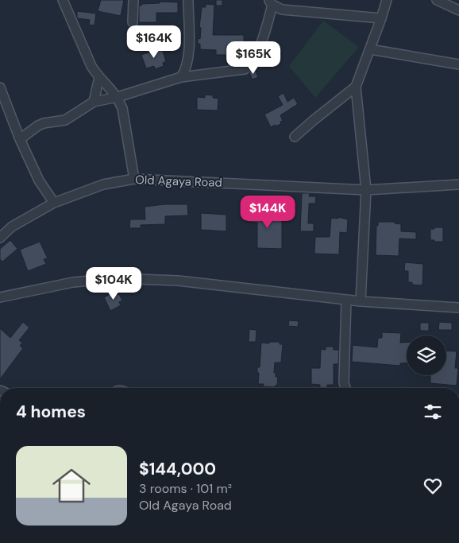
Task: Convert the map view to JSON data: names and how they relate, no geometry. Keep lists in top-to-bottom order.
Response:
{
  "streets": {
    "street": ["Old Agaya Road"]
  },
  "page": {
    "price": [
      "$164K",
      "$165K",
      "$144K",
      "$104K"
    ],
    "heading": "4 homes",
    "list": [
      {
        "name": "$144,000",
        "note": "3 rooms · 101 m² · Old Agaya Road"
      }
    ]
  }
}
